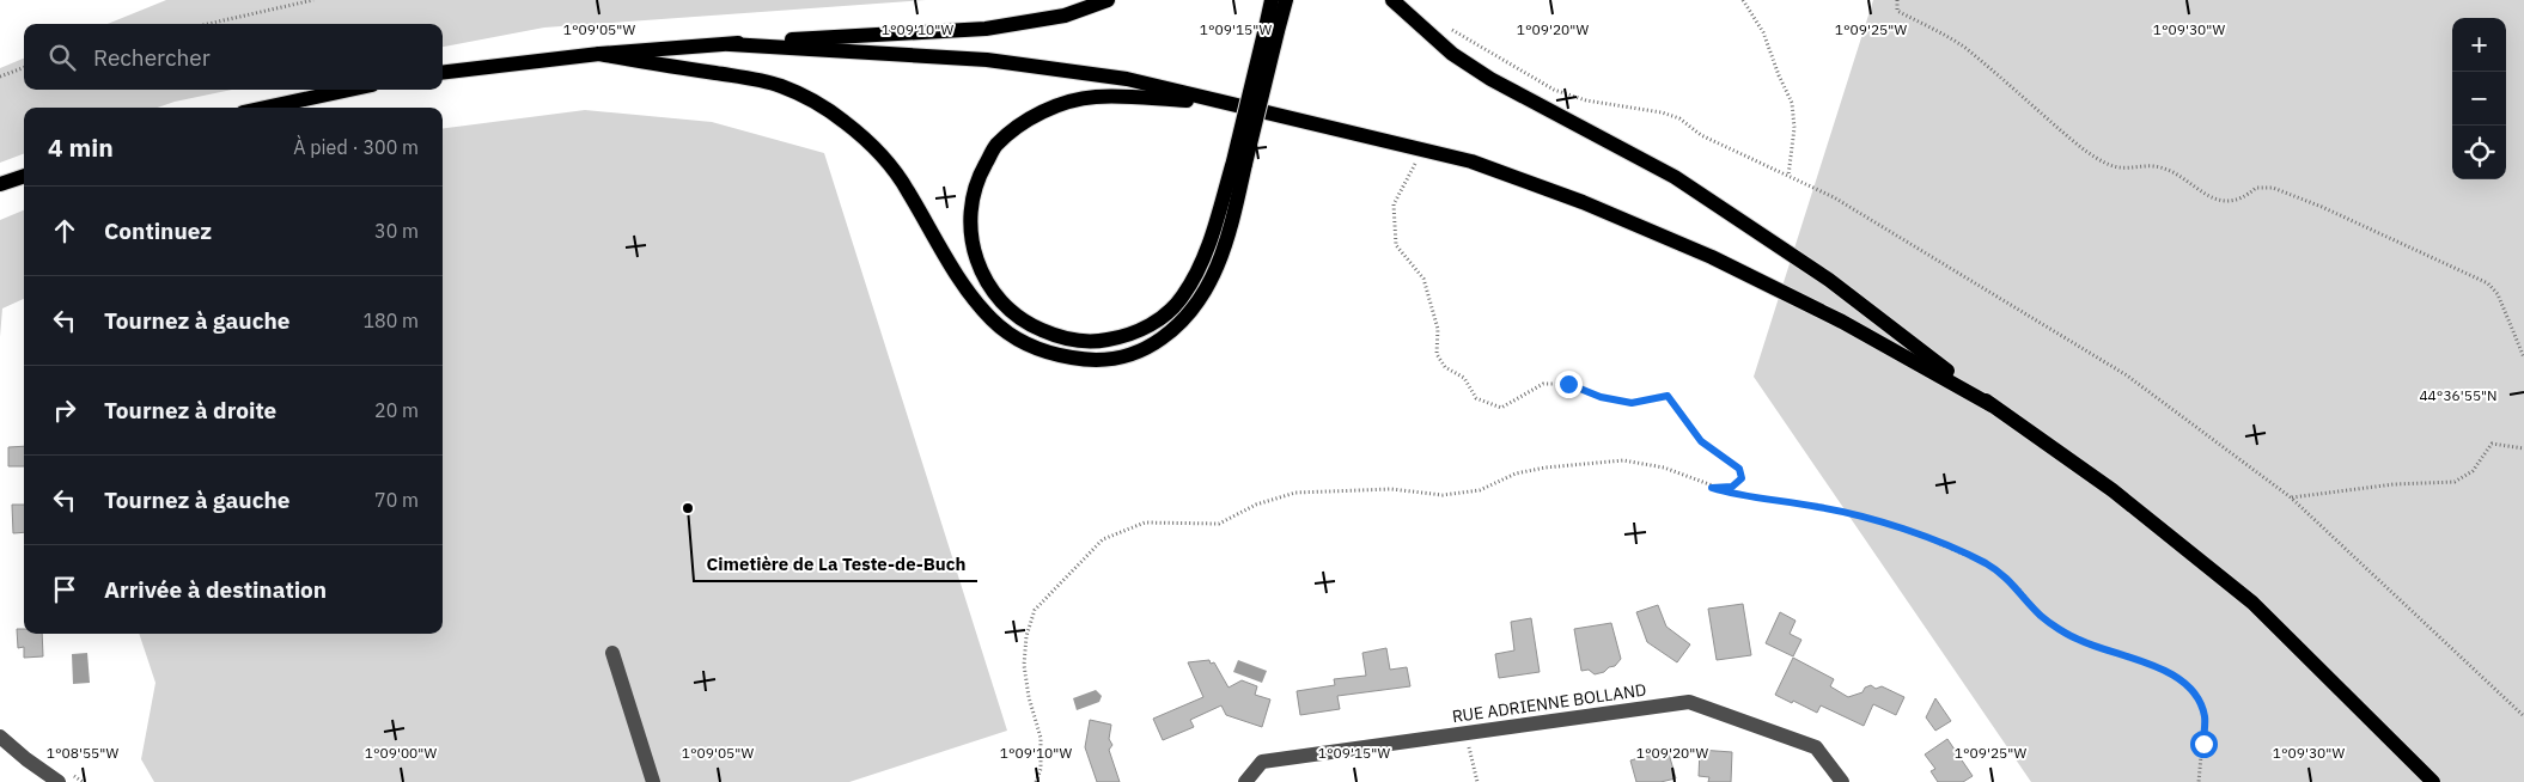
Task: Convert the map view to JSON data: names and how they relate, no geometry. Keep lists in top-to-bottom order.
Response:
{
  "streets": {
    "street": ["RUE ADRIENNE BOLLAND"]
  },
  "places": ["Cimetière de La Teste-de-Buch"],
  "page": {
    "map_buttons": ["+", "−"],
    "search": "Rechercher",
    "heading": ["4 min", "À pied · 300 m"],
    "list": [
      ["Continuez", "30 m"],
      ["Tournez à gauche", "180 m"],
      ["Tournez à droite", "20 m"],
      ["Tournez à gauche", "70 m"],
      "Arrivée à destination"
    ]
  },
  "coordinates": [
    "1°09'10\"W",
    "1°09'25\"W",
    "1°09'05\"W",
    "1°09'15\"W",
    "1°09'20\"W",
    "1°09'30\"W",
    "44°36'55\"N",
    "1°08'55\"W",
    "1°09'00\"W"
  ]
}
